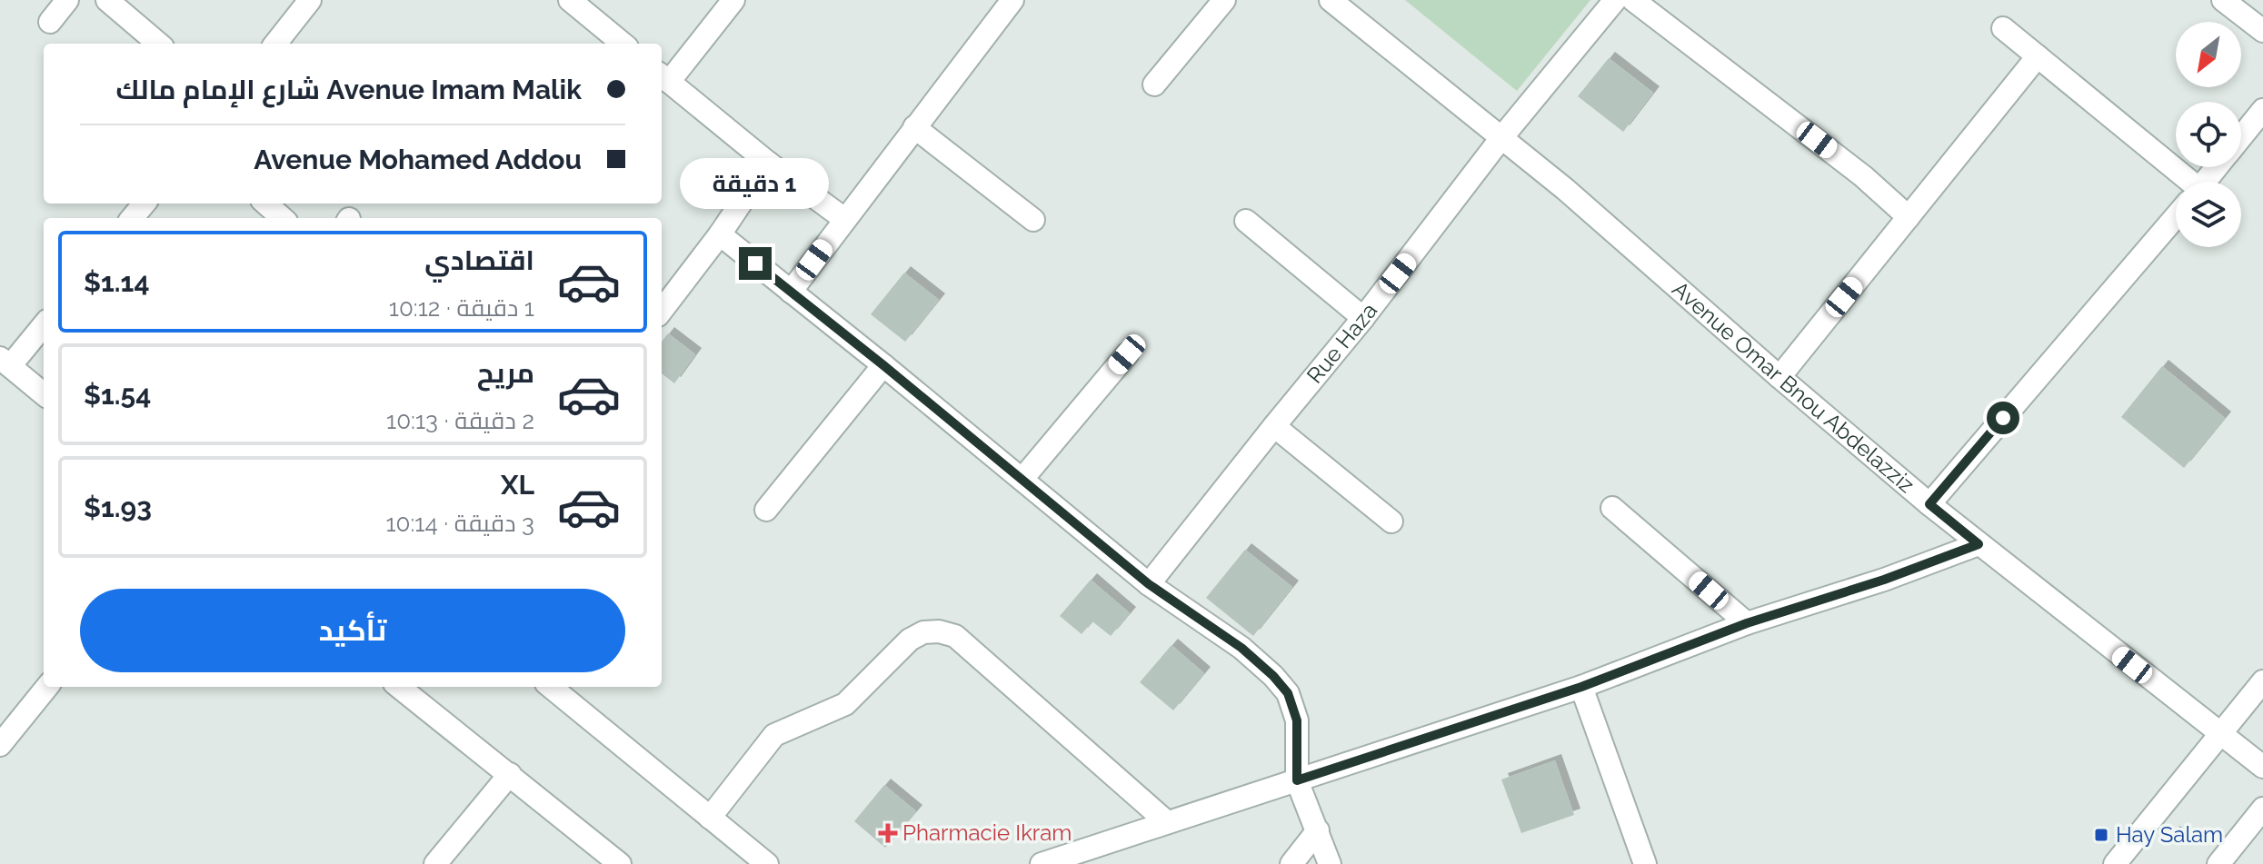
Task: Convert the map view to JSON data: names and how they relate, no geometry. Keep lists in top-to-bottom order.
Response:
{
  "streets": {
    "street": ["Rue Haza", "Avenue Omar Bnou Abdelazziz"]
  },
  "crossings": [
    ["Rue Haza", "Avenue Omar Bnou Abdelazziz"]
  ],
  "places": {
    "health": ["Pharmacie Ikram"],
    "transit": ["Hay Salam"]
  },
  "north": "bottom left",
  "page": {
    "banner": ["Avenue Imam Malik شارع الإمام مالك", "Avenue Mohamed Addou"],
    "bubble": "1 دقيقة",
    "list": [
      {
        "name": "اقتصادي",
        "note": "1 دقيقة · 10:12",
        "value": "$1.14"
      },
      {
        "name": "مريح",
        "note": "2 دقيقة · 10:13",
        "value": "$1.54"
      },
      {
        "name": "XL",
        "note": "3 دقيقة · 10:14",
        "value": "$1.93"
      }
    ],
    "buttons": "تأكيد"
  }
}
